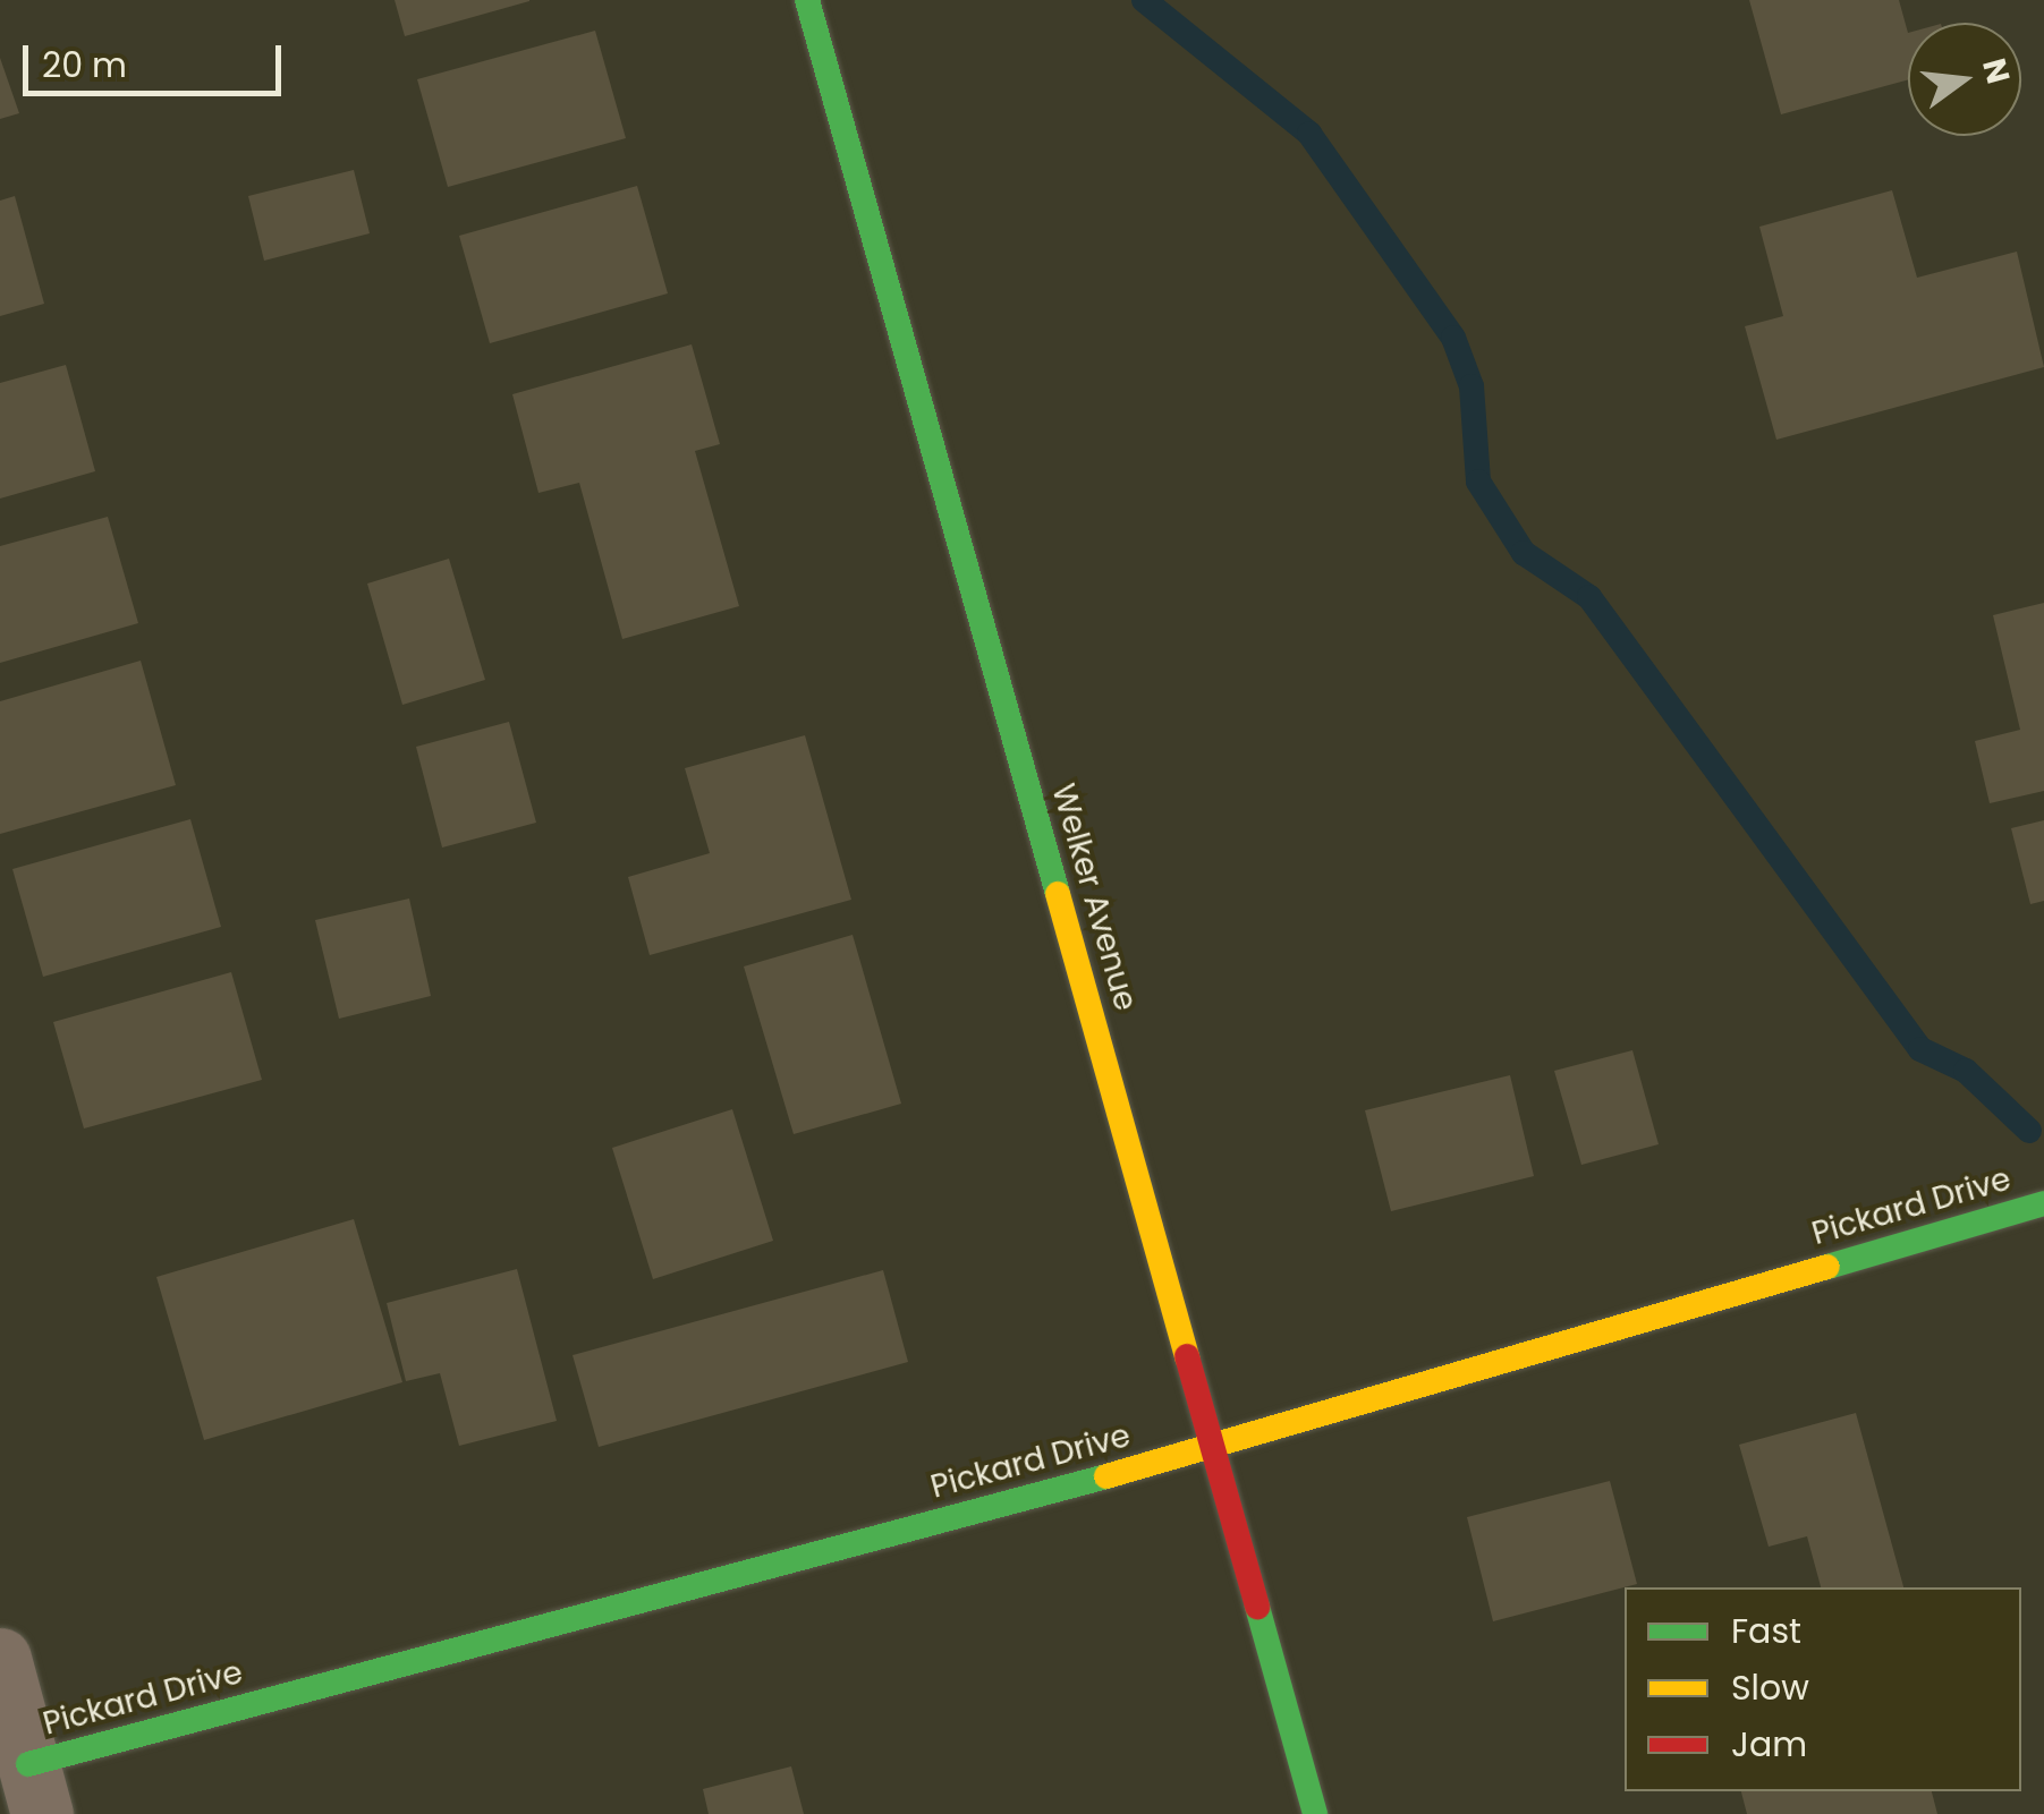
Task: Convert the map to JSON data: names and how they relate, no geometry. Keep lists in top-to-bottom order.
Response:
{
  "streets": {
    "street": ["Welker Avenue", "Pickard Drive"]
  },
  "crossings": [
    ["Welker Avenue", "Pickard Drive"]
  ],
  "legend": ["Fast", "Slow", "Jam"],
  "scale_bar": "20 m",
  "north": "right"
}
